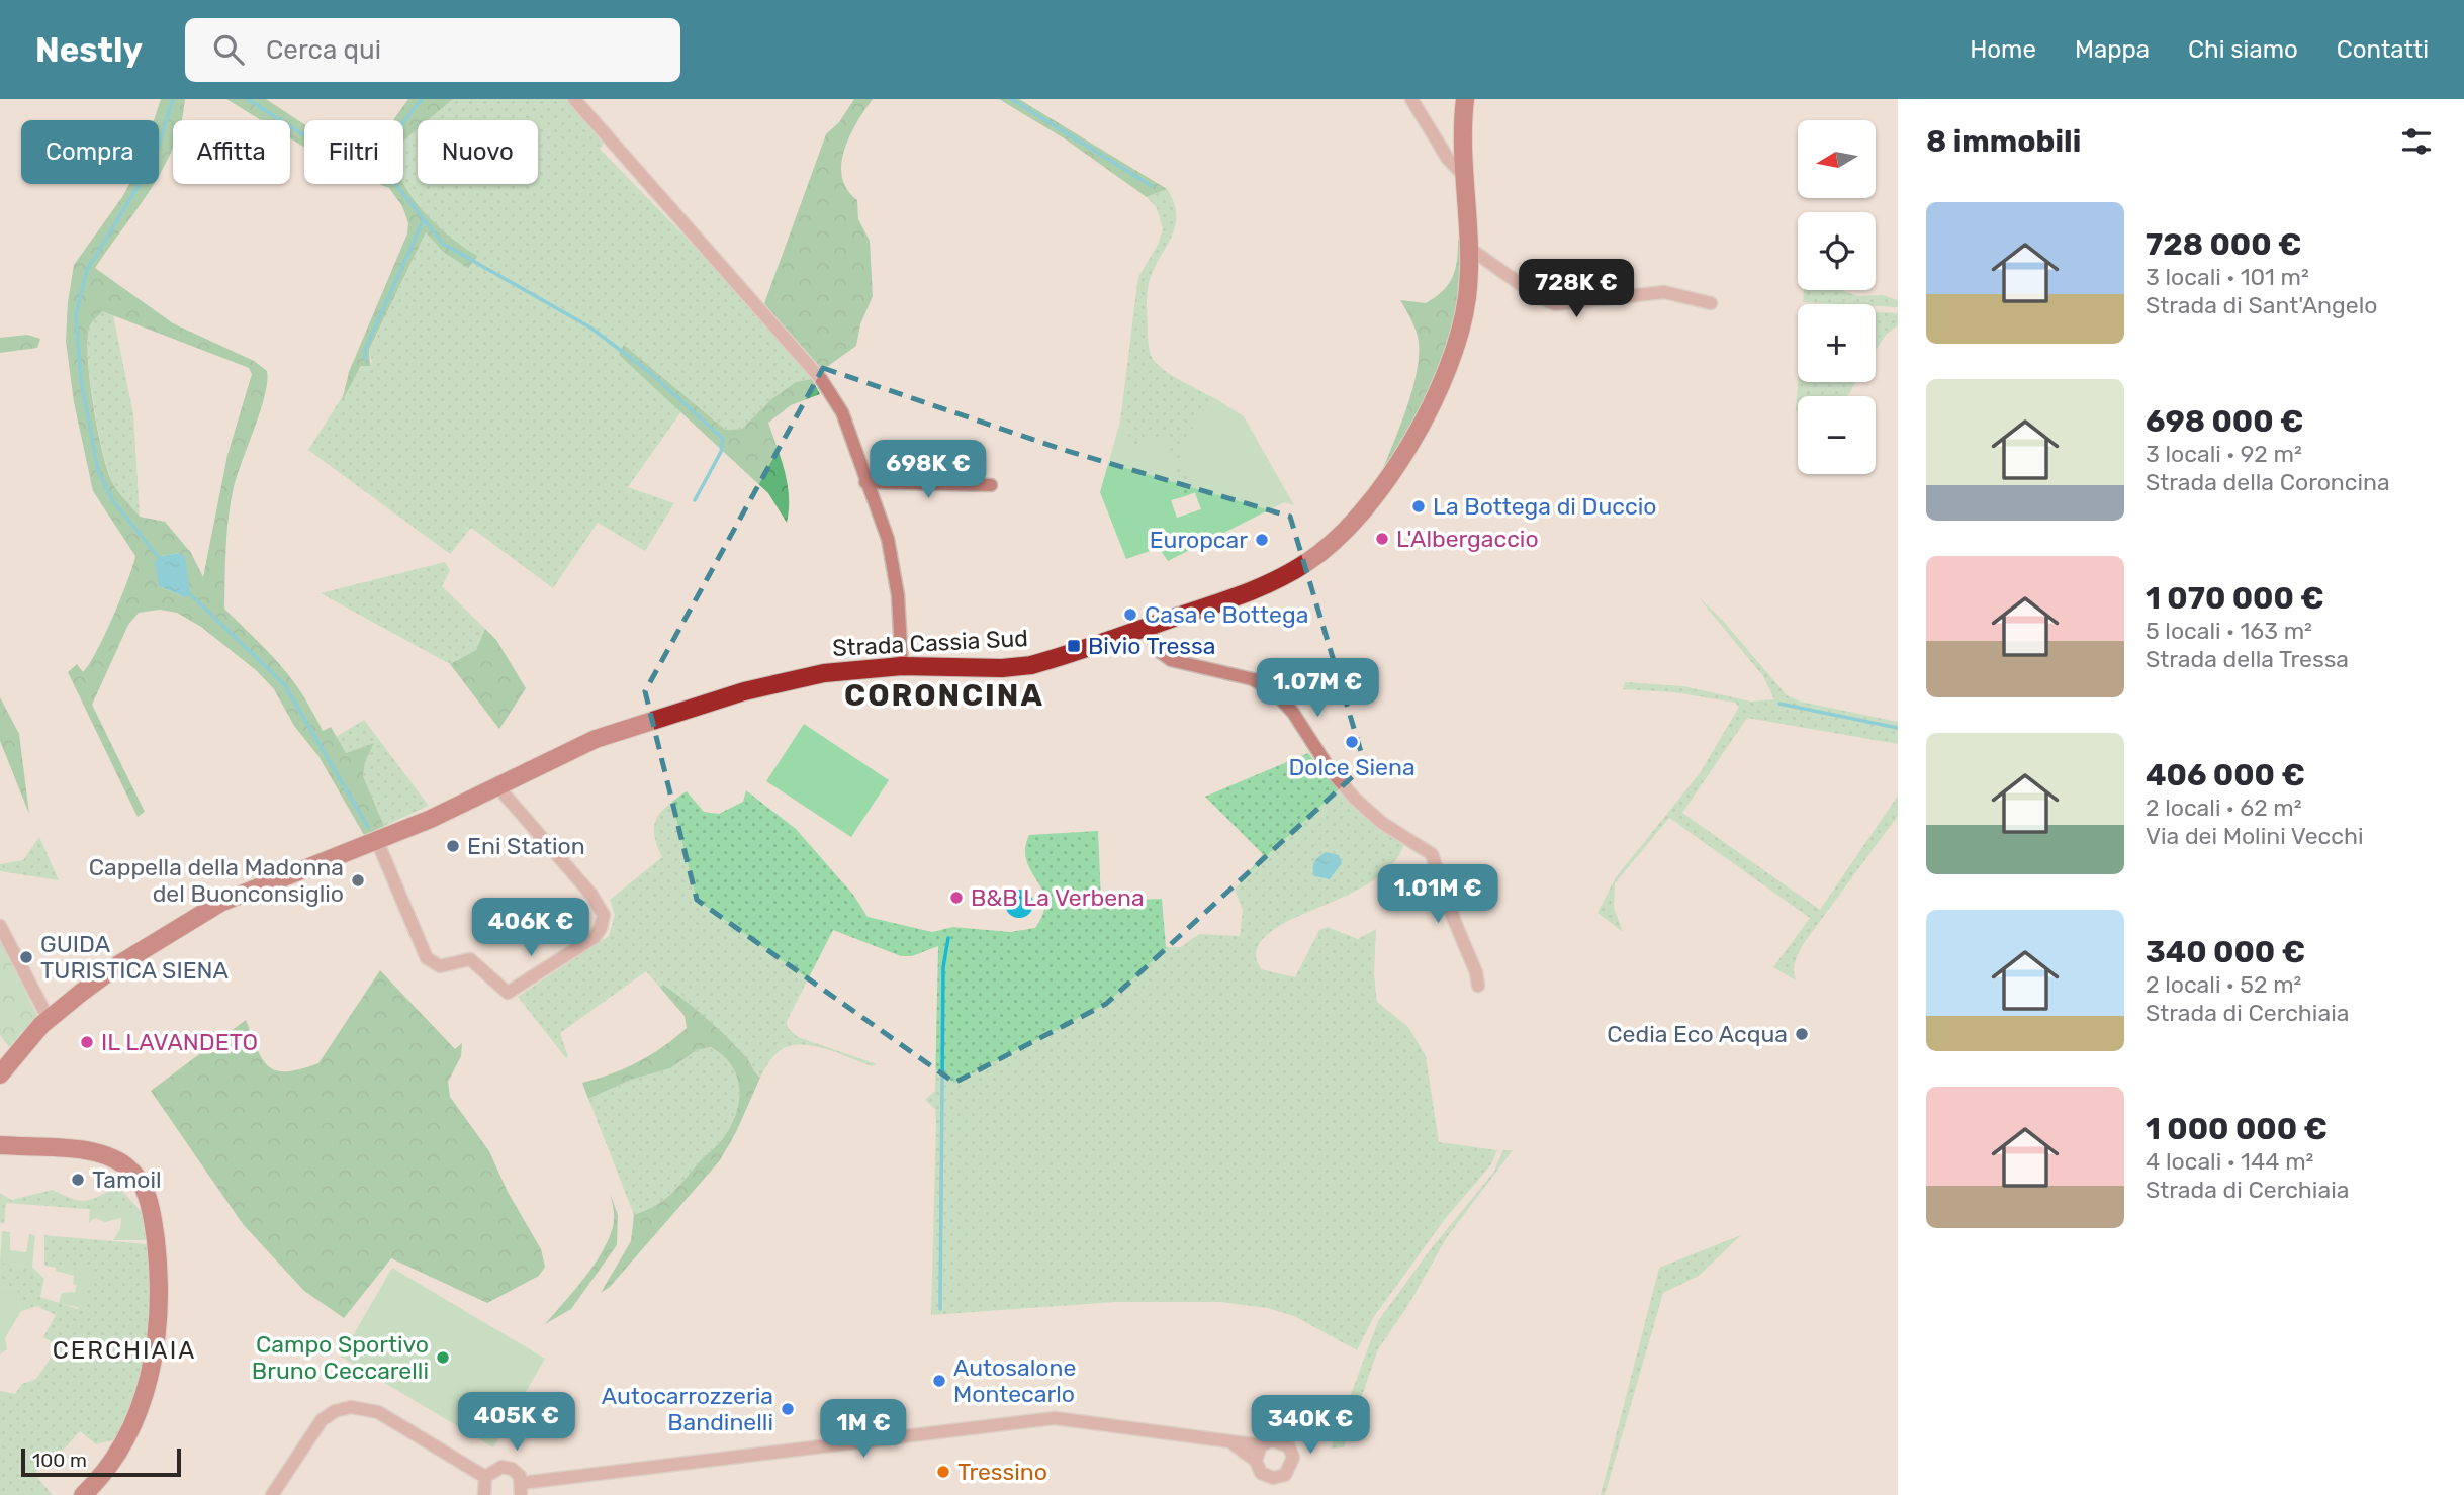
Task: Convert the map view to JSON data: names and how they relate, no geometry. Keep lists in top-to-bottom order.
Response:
{
  "streets": {
    "main road": ["Strada Cassia Sud"]
  },
  "districts": ["CORONCINA", "CERCHIAIA"],
  "places": {
    "other": [
      "La Bottega di Duccio",
      "L'Albergaccio",
      "Europcar",
      "Casa e Bottega",
      "Dolce Siena",
      "Eni Station",
      "Cappella della Madonna del Buonconsiglio",
      "B&B La Verbena",
      "GUIDA TURISTICA SIENA",
      "Cedia Eco Acqua",
      "IL LAVANDETO",
      "Tamoil",
      "Campo Sportivo Bruno Ceccarelli",
      "Autosalone Montecarlo",
      "Autocarrozzeria Bandinelli",
      "Tressino"
    ],
    "transit": ["Bivio Tressa"]
  },
  "scale_bar": "100 m",
  "north": "left",
  "page": {
    "header": "Nestly",
    "search": "Cerca qui",
    "nav": [
      "Home",
      "Mappa",
      "Chi siamo",
      "Contatti"
    ],
    "heading": "8 immobili",
    "map_buttons": ["+", "−"],
    "chip": [
      "Compra",
      "Affitta",
      "Filtri",
      "Nuovo"
    ],
    "list": [
      {
        "name": "728 000 €",
        "note": "3 locali · 101 m² · Strada di Sant'Angelo"
      },
      {
        "name": "698 000 €",
        "note": "3 locali · 92 m² · Strada della Coroncina"
      },
      {
        "name": "1 070 000 €",
        "note": "5 locali · 163 m² · Strada della Tressa"
      },
      {
        "name": "406 000 €",
        "note": "2 locali · 62 m² · Via dei Molini Vecchi"
      },
      {
        "name": "340 000 €",
        "note": "2 locali · 52 m² · Strada di Cerchiaia"
      },
      {
        "name": "1 000 000 €",
        "note": "4 locali · 144 m² · Strada di Cerchiaia"
      }
    ],
    "price": [
      "728K €",
      "698K €",
      "1.07M €",
      "1.01M €",
      "406K €",
      "405K €",
      "340K €",
      "1M €"
    ],
    "scale": "100 m"
  }
}
